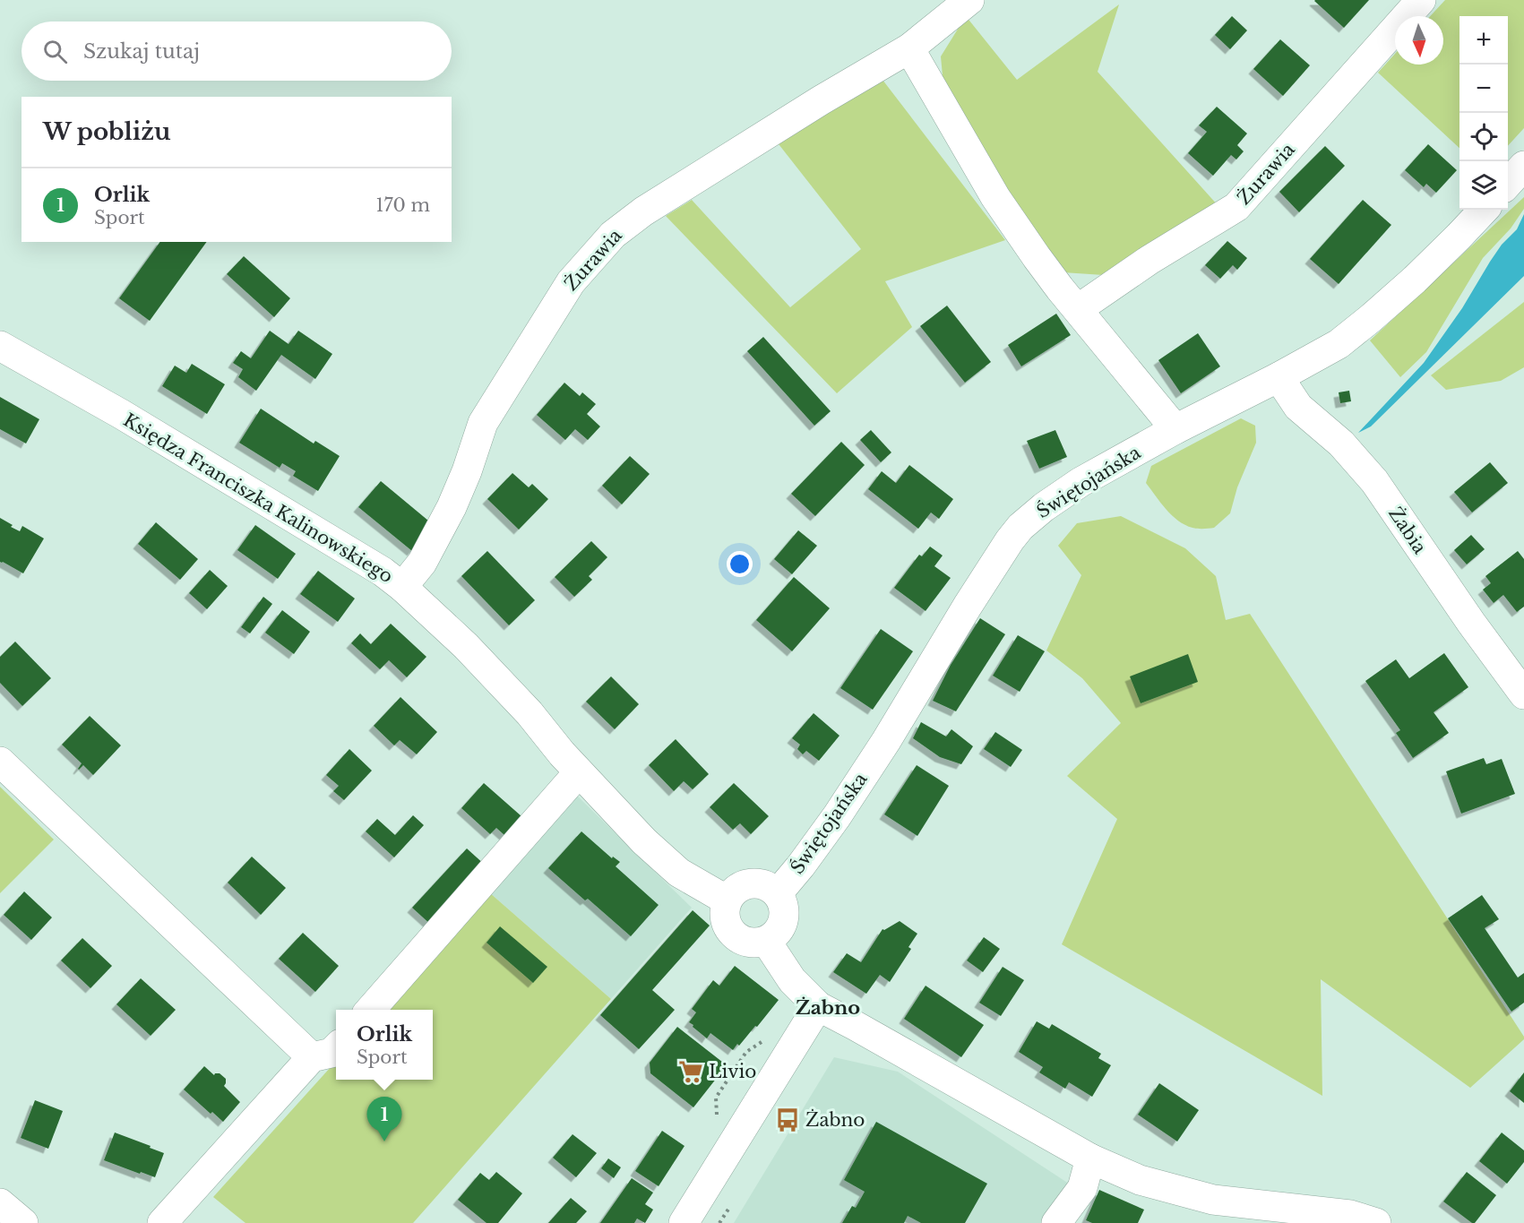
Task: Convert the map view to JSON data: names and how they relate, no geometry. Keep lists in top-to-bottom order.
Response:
{
  "streets": {
    "street": [
      "Żurawia",
      "Świętojańska",
      "Księdza Franciszka Kalinowskiego",
      "Żabia"
    ]
  },
  "crossings": [
    ["Żurawia", "Księdza Franciszka Kalinowskiego"],
    ["Świętojańska", "Księdza Franciszka Kalinowskiego"],
    ["Świętojańska", "Żabia"]
  ],
  "districts": ["Żabno"],
  "places": {
    "supermarket": ["Livio"],
    "bus stop": ["Żabno"]
  },
  "north": "bottom",
  "page": {
    "map_buttons": ["+", "−"],
    "search": "Szukaj tutaj",
    "heading": "W pobliżu",
    "list": [
      {
        "mark": "1",
        "name": "Orlik",
        "note": "Sport",
        "value": "170 m"
      }
    ],
    "popup": ["Orlik", "Sport"],
    "pins": "1"
  }
}
